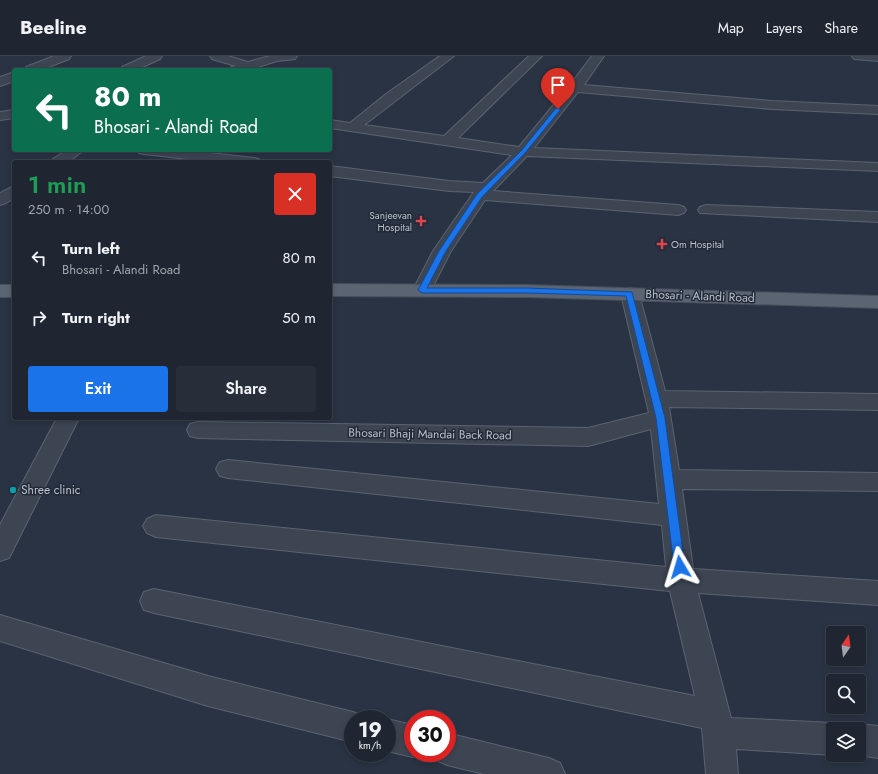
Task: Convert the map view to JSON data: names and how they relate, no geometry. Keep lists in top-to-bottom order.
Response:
{
  "streets": {
    "main road": ["Bhosari - Alandi Road"],
    "street": ["Bhosari Bhaji Mandai Back Road"]
  },
  "places": {
    "health": ["Sanjeevan Hospital", "Om Hospital"],
    "other": ["Shree clinic"]
  },
  "north": "top",
  "page": {
    "header": "Beeline",
    "nav": ["Map", "Layers", "Share"],
    "turn": ["80 m", "Bhosari - Alandi Road"],
    "heading": ["1 min", "250 m · 14:00"],
    "list": [
      {
        "name": "Turn left",
        "note": "Bhosari - Alandi Road",
        "value": "80 m"
      },
      {
        "name": "Turn right",
        "value": "50 m"
      }
    ],
    "buttons": ["Exit", "Share"],
    "speed": "19 km/h",
    "limit": "30"
  }
}
